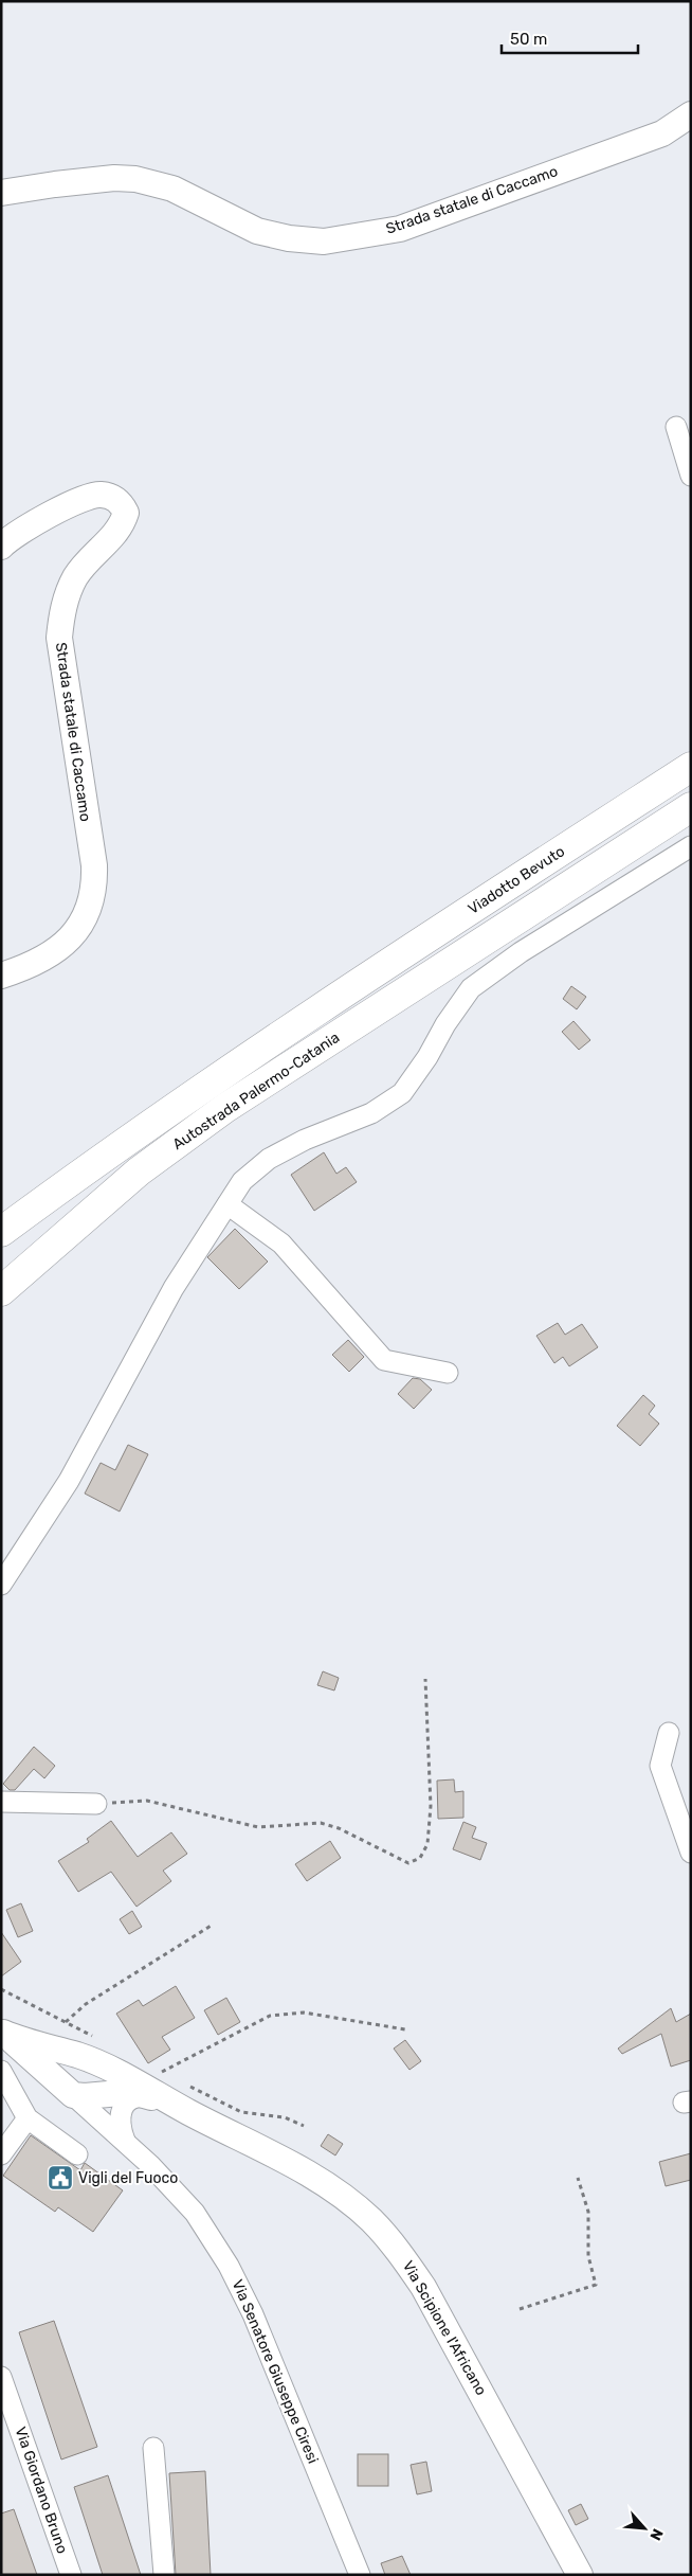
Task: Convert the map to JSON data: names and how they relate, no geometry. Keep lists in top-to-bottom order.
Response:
{
  "streets": {
    "highway": ["Viadotto Bevuto", "Autostrada Palermo-Catania"],
    "main road": ["Strada statale di Caccamo", "Via Scipione l'Africano"],
    "street": ["Via Senatore Giuseppe Ciresi", "Via Giordano Bruno"]
  },
  "places": {
    "public building": ["Vigli del Fuoco"]
  },
  "scale_bar": "50 m",
  "north": "bottom right"
}
